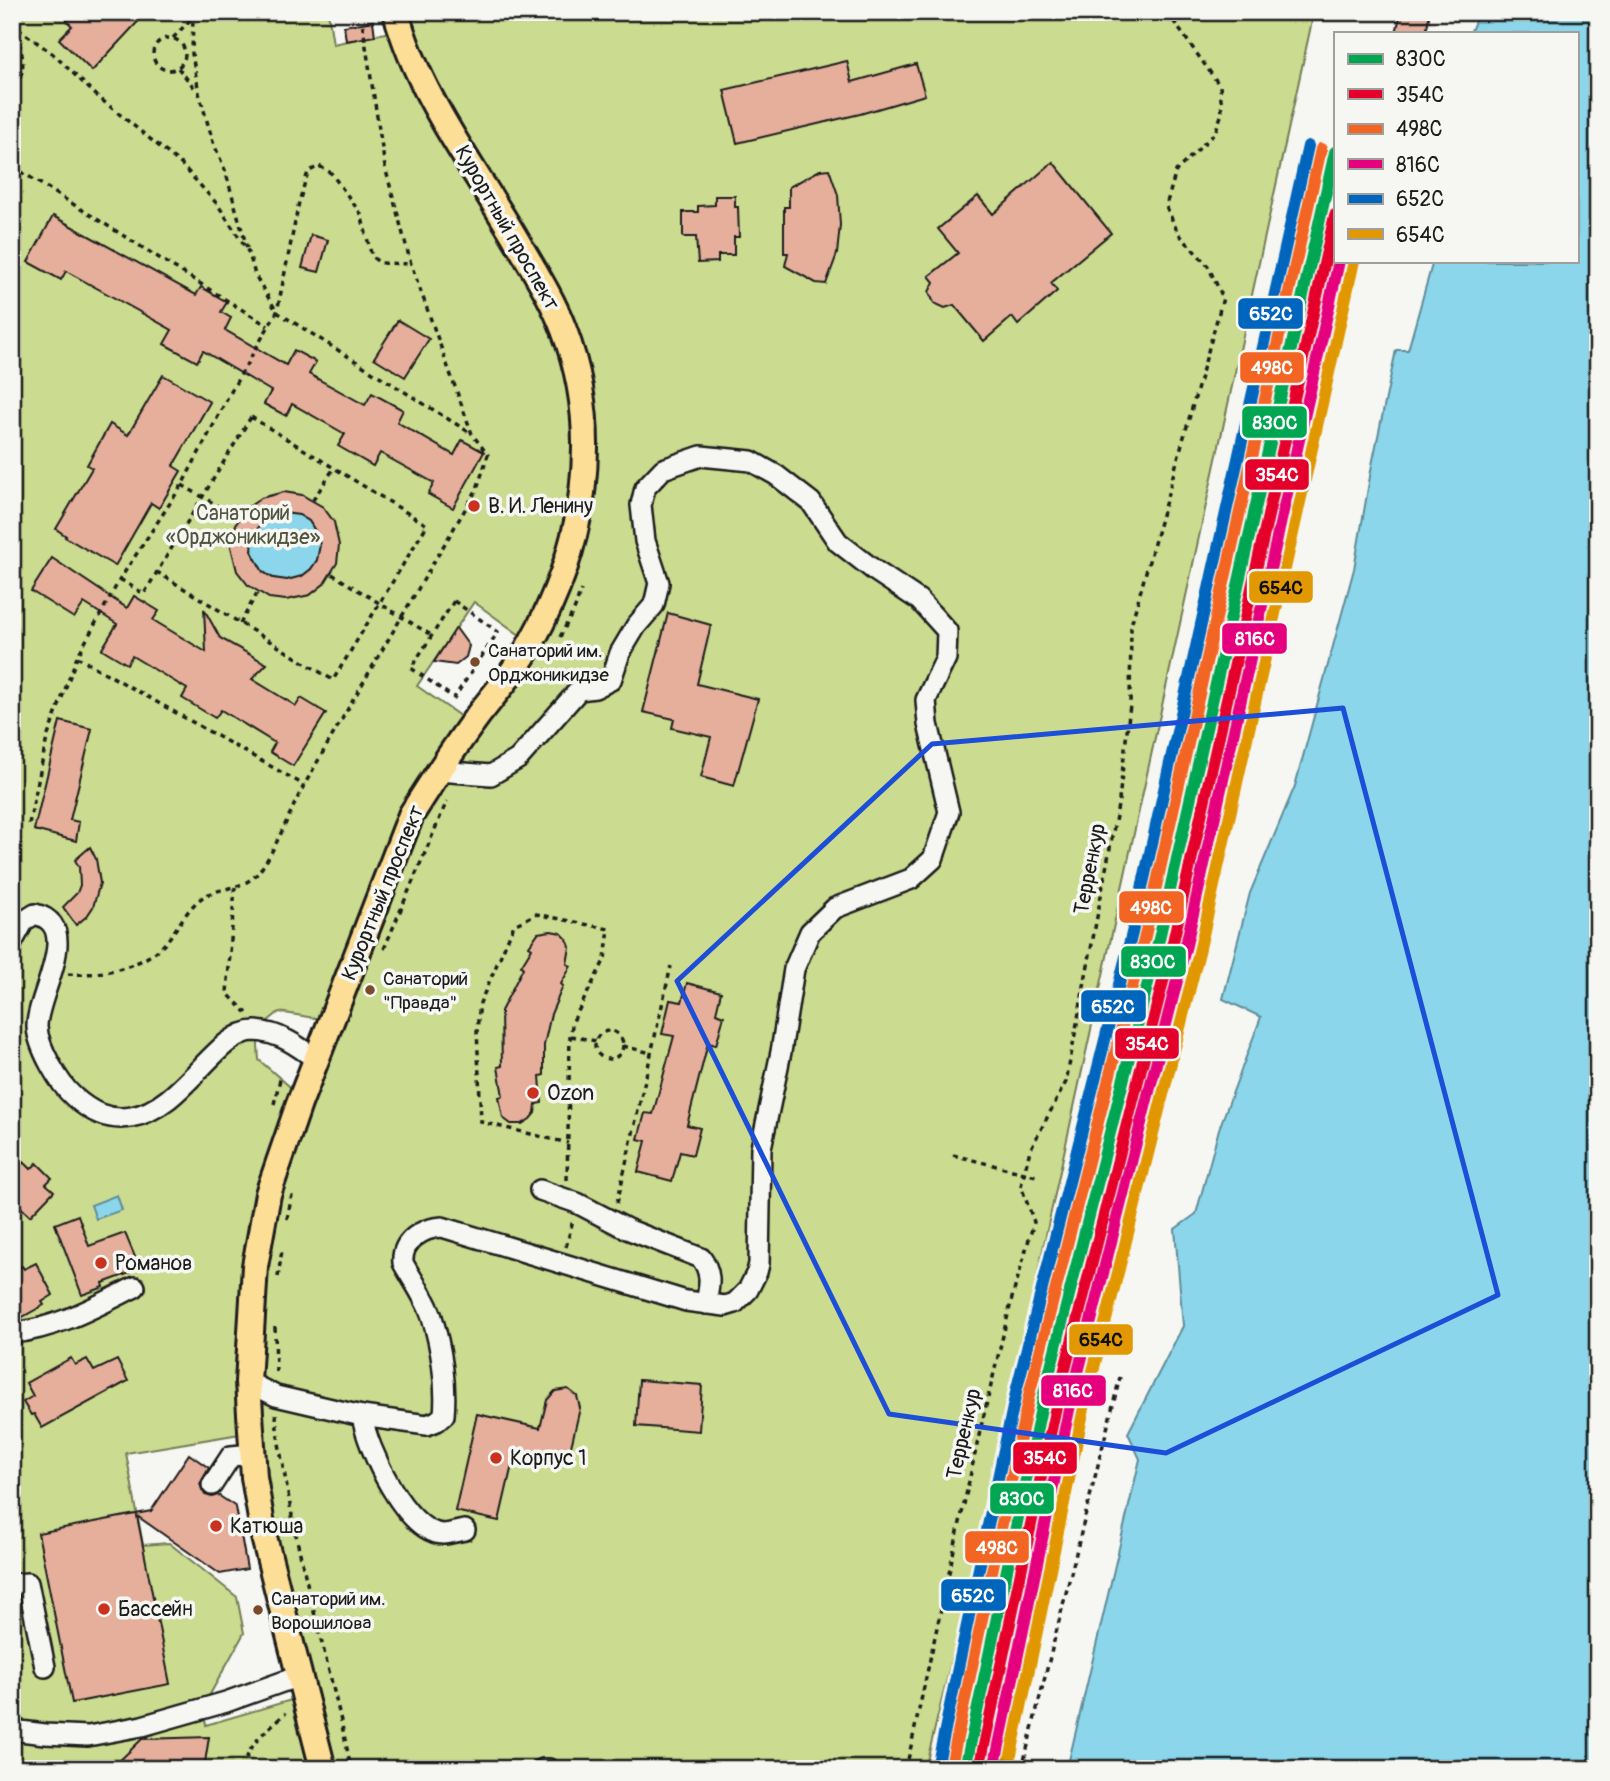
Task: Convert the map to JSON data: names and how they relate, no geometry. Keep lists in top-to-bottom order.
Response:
{
  "streets": {
    "main road": ["Курортный проспект"],
    "path": ["Терренкур"]
  },
  "parks": ["Санаторий «Орджоникидзе»"],
  "places": [
    "В. И. Ленину",
    "Санаторий им. Орджоникидзе",
    "Санаторий \"Правда\"",
    "Ozon",
    "Романов",
    "Корпус 1",
    "Катюша",
    "Бассейн",
    "Санаторий им. Ворошилова"
  ],
  "lines": [
    "transit line 652С",
    "transit line 498С",
    "transit line 830С",
    "transit line 354С",
    "transit line 816С",
    "transit line 654С"
  ],
  "legend": [
    "830С",
    "354С",
    "498С",
    "816С",
    "652С",
    "654С"
  ]
}
